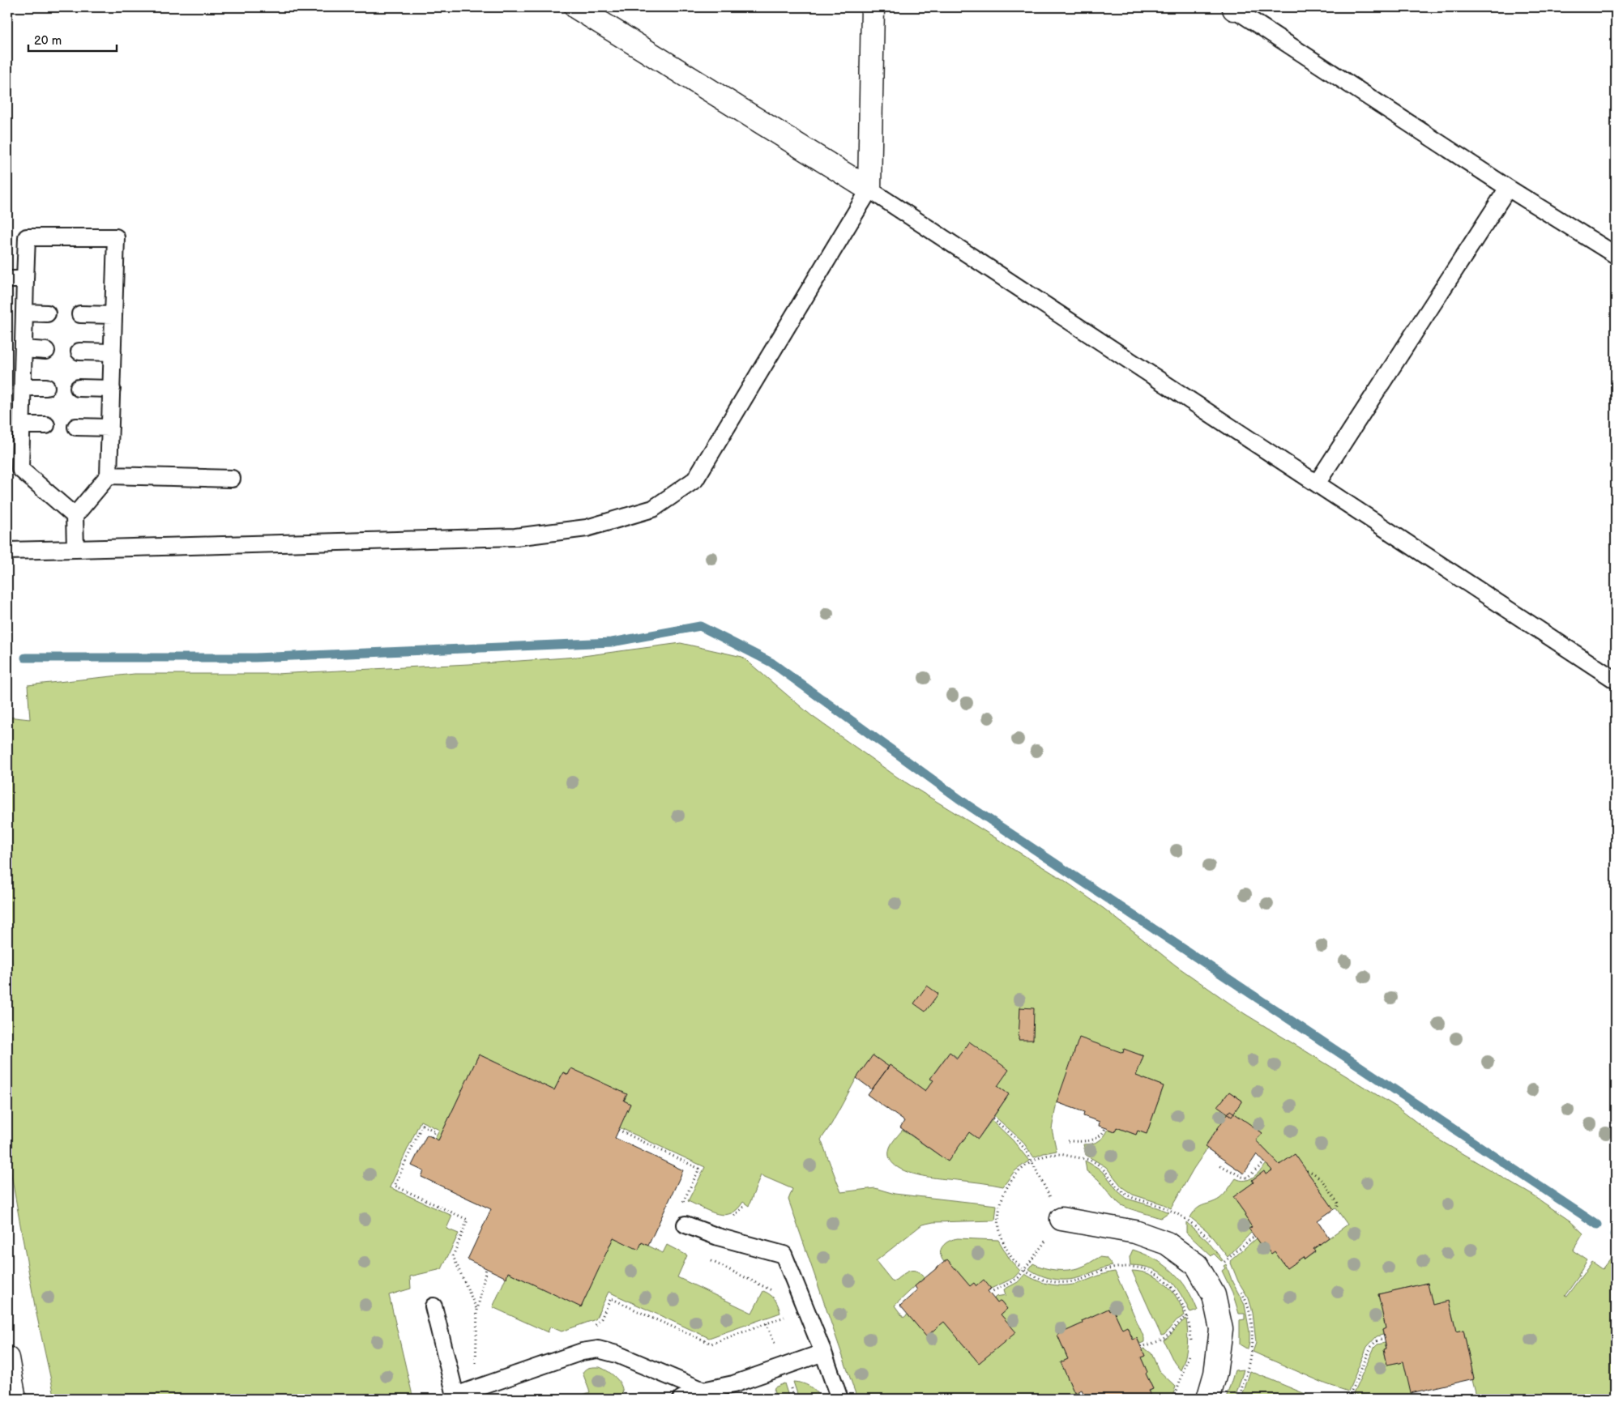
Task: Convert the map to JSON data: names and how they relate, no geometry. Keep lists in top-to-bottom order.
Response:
{
  "scale_bar": "20 m"
}
